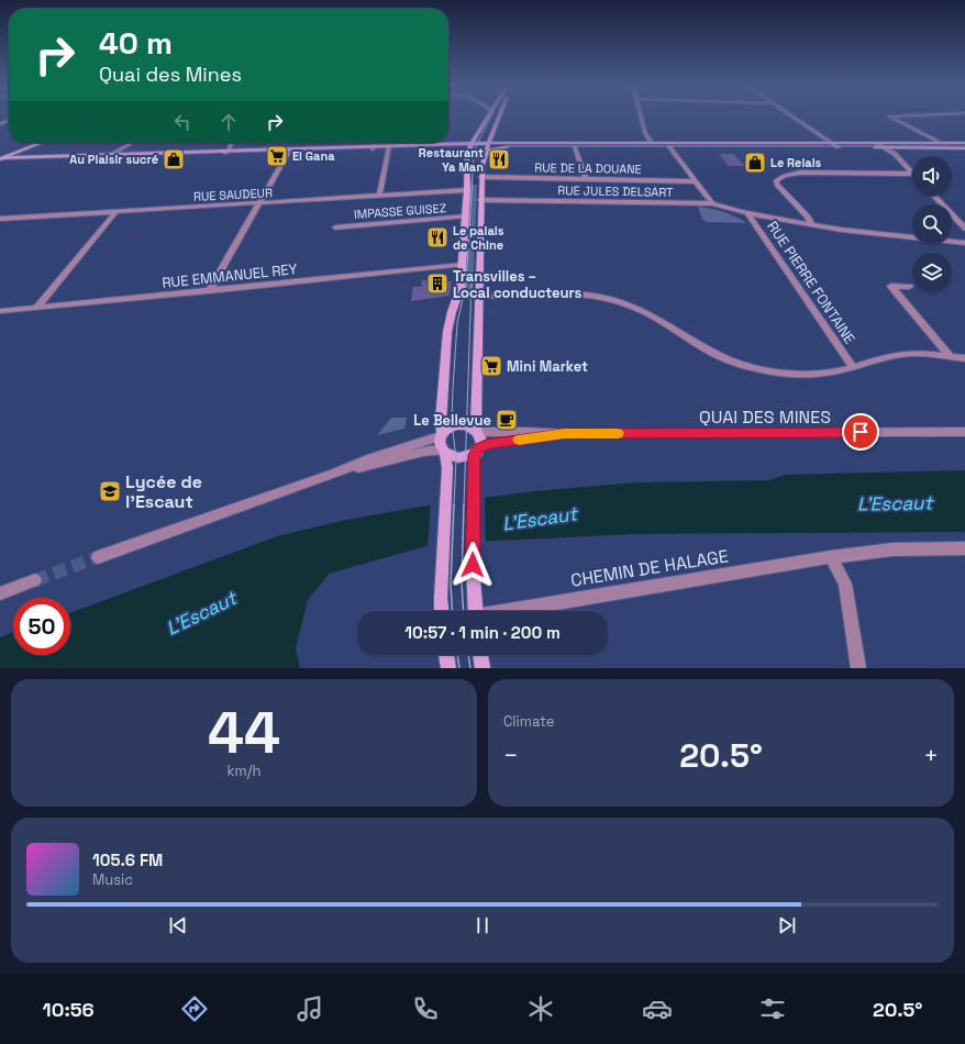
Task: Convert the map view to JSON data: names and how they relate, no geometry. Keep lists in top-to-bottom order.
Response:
{
  "streets": {
    "street": [
      "RUE DE LA DOUANE",
      "RUE JULES DELSART",
      "RUE SAUDEUR",
      "IMPASSE GUISEZ",
      "RUE EMMANUEL REY",
      "RUE PIERRE FONTAINE",
      "QUAI DES MINES",
      "CHEMIN DE HALAGE"
    ]
  },
  "crossings": [
    ["RUE JULES DELSART", "RUE PIERRE FONTAINE"]
  ],
  "water": ["L'Escaut"],
  "places": {
    "supermarket": ["El Gana", "Mini Market"],
    "shop": ["Au Plaisir sucré", "Le Relais"],
    "restaurant": ["Restaurant Ya Man", "Le palais de Chine"],
    "building": ["Transvilles – Local conducteurs"],
    "cafe": ["Le Bellevue"],
    "school or university": ["Lycée de l'Escaut"]
  },
  "page": {
    "turn": ["40 m", "Quai des Mines"],
    "limit": "50",
    "trip": "10:57 · 1 min · 200 m",
    "tile": [
      ["44", "km/h"],
      "Climate"
    ],
    "heat": ["−", "20.5°", "+"],
    "song": ["105.6 FM", "Music"],
    "tabs": ["10:56", "20.5°"]
  }
}
